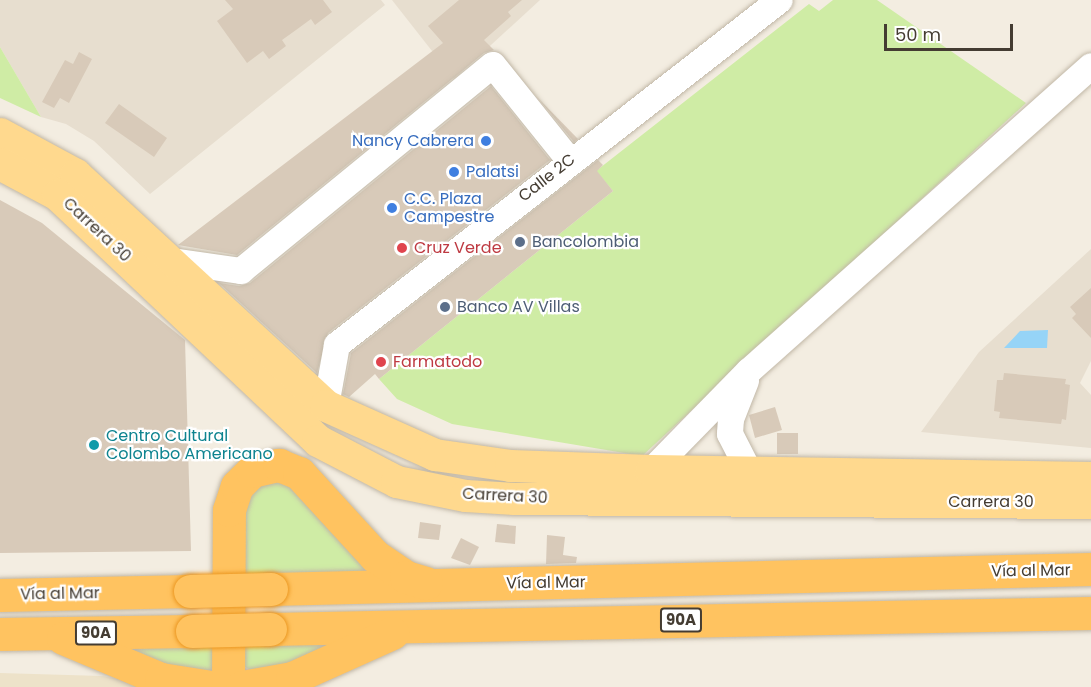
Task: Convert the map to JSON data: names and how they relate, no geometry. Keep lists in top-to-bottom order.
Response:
{
  "streets": {
    "highway": ["Vía al Mar", "90A"],
    "main road": ["Carrera 30"],
    "street": ["Calle 2C"]
  },
  "crossings": [
    ["Calle 2C", "Carrera 30"]
  ],
  "places": [
    "Nancy Cabrera",
    "Palatsi",
    "C.C. Plaza Campestre",
    "Bancolombia",
    "Cruz Verde",
    "Banco AV Villas",
    "Farmatodo",
    "Centro Cultural Colombo Americano"
  ],
  "scale_bar": "50 m"
}
